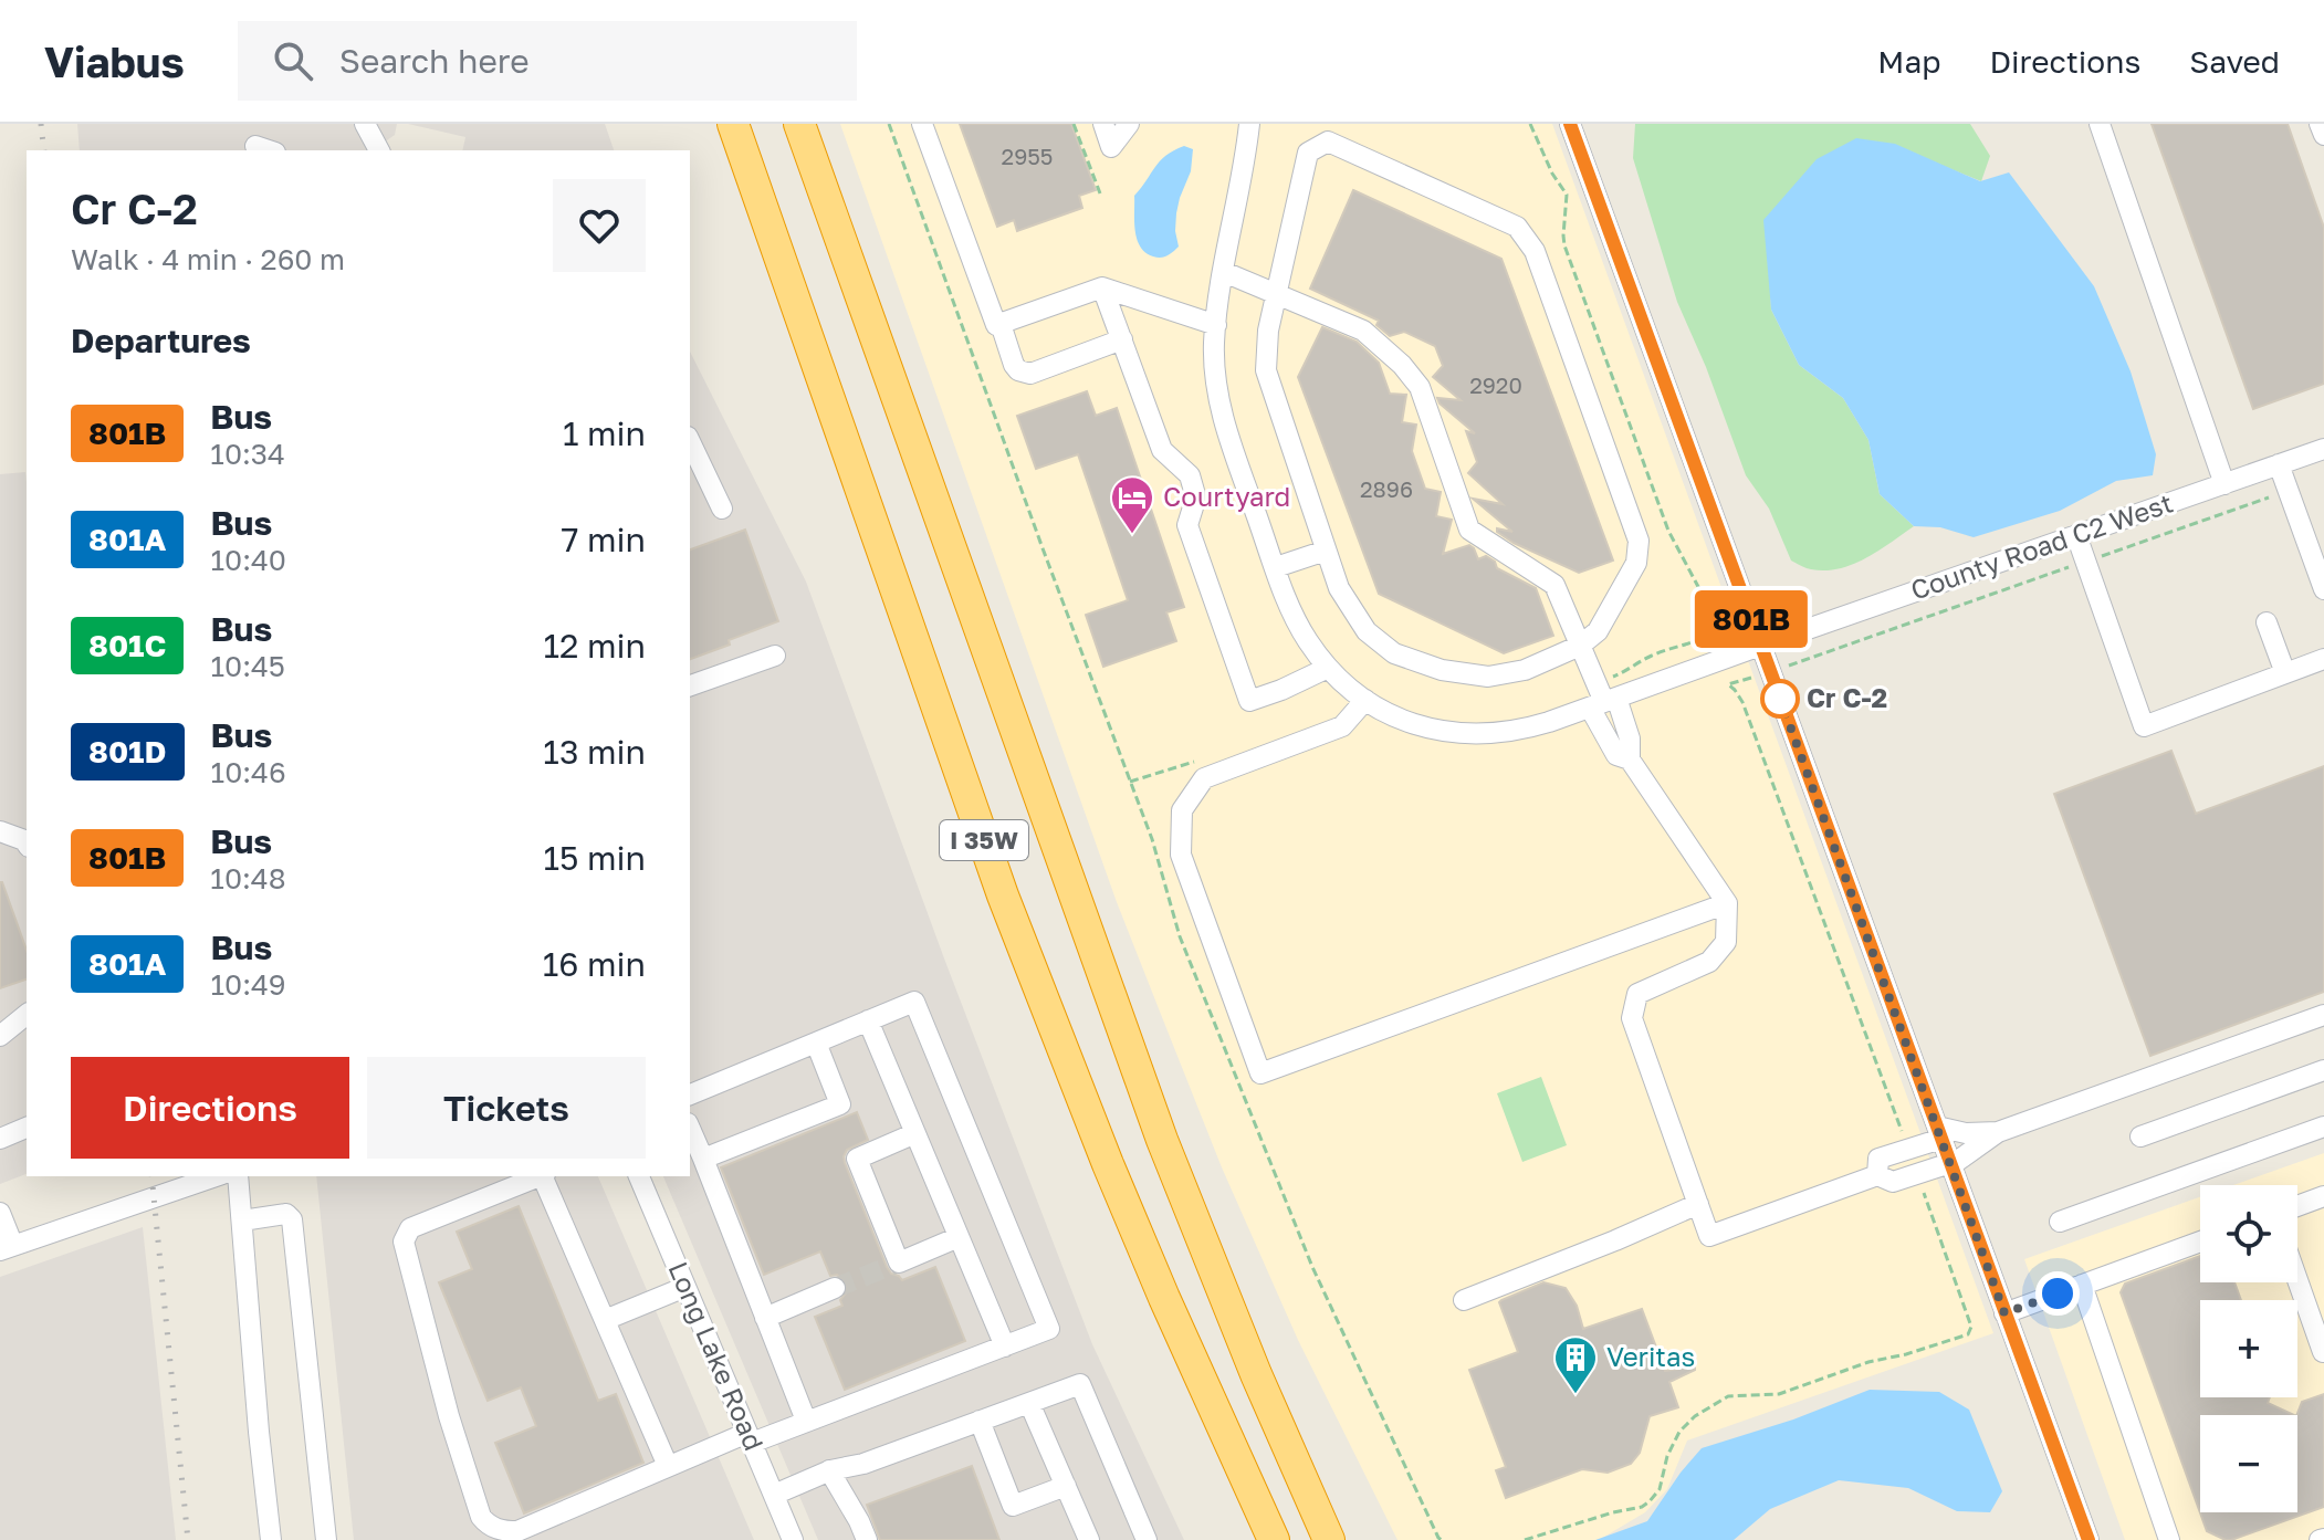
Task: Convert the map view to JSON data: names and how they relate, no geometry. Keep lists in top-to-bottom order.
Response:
{
  "streets": {
    "highway": ["I 35W"],
    "street": ["County Road C2 West", "Long Lake Road"]
  },
  "places": {
    "hotel": ["Courtyard"],
    "other": ["Cr C-2"],
    "building": ["Veritas"]
  },
  "lines": ["bus line 801B"],
  "house_numbers": ["2955", "2920", "2896"],
  "page": {
    "header": "Viabus",
    "search": "Search here",
    "nav": ["Map", "Directions", "Saved"],
    "on_map": "801B",
    "heading": [
      ["Cr C-2", "Walk · 4 min · 260 m"],
      "Departures"
    ],
    "list": [
      {
        "mark": "801B",
        "name": "Bus",
        "note": "10:34",
        "value": "1 min"
      },
      {
        "mark": "801A",
        "name": "Bus",
        "note": "10:40",
        "value": "7 min"
      },
      {
        "mark": "801C",
        "name": "Bus",
        "note": "10:45",
        "value": "12 min"
      },
      {
        "mark": "801D",
        "name": "Bus",
        "note": "10:46",
        "value": "13 min"
      },
      {
        "mark": "801B",
        "name": "Bus",
        "note": "10:48",
        "value": "15 min"
      },
      {
        "mark": "801A",
        "name": "Bus",
        "note": "10:49",
        "value": "16 min"
      }
    ],
    "buttons": ["Directions", "Tickets"],
    "map_buttons": ["+", "−"]
  }
}
